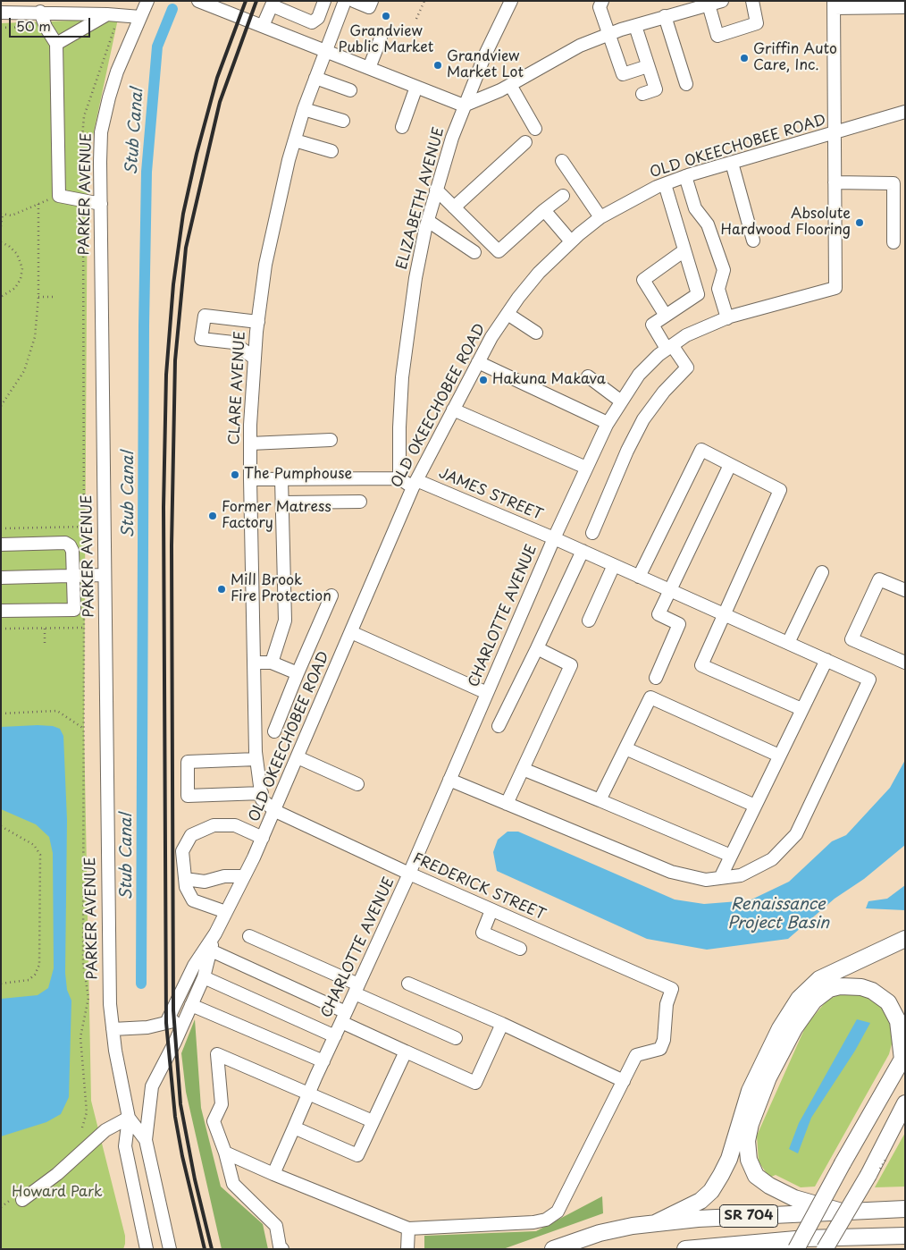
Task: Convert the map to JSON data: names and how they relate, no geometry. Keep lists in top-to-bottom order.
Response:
{
  "streets": {
    "main road": ["SR 704"],
    "street": [
      "OLD OKEECHOBEE ROAD",
      "PARKER AVENUE",
      "ELIZABETH AVENUE",
      "CLARE AVENUE",
      "JAMES STREET",
      "CHARLOTTE AVENUE",
      "FREDERICK STREET"
    ]
  },
  "crossings": [
    ["OLD OKEECHOBEE ROAD", "PARKER AVENUE"],
    ["OLD OKEECHOBEE ROAD", "JAMES STREET"],
    ["OLD OKEECHOBEE ROAD", "FREDERICK STREET"],
    ["JAMES STREET", "CHARLOTTE AVENUE"],
    ["CHARLOTTE AVENUE", "FREDERICK STREET"]
  ],
  "water": ["Stub Canal", "Renaissance Project Basin"],
  "parks": ["Howard Park"],
  "places": [
    "Grandview Public Market",
    "Griffin Auto Care, Inc.",
    "Grandview Market Lot",
    "Absolute Hardwood Flooring",
    "Hakuna Makava",
    "The Pumphouse",
    "Former Matress Factory",
    "Mill Brook Fire Protection"
  ],
  "scale_bar": "50 m"
}
